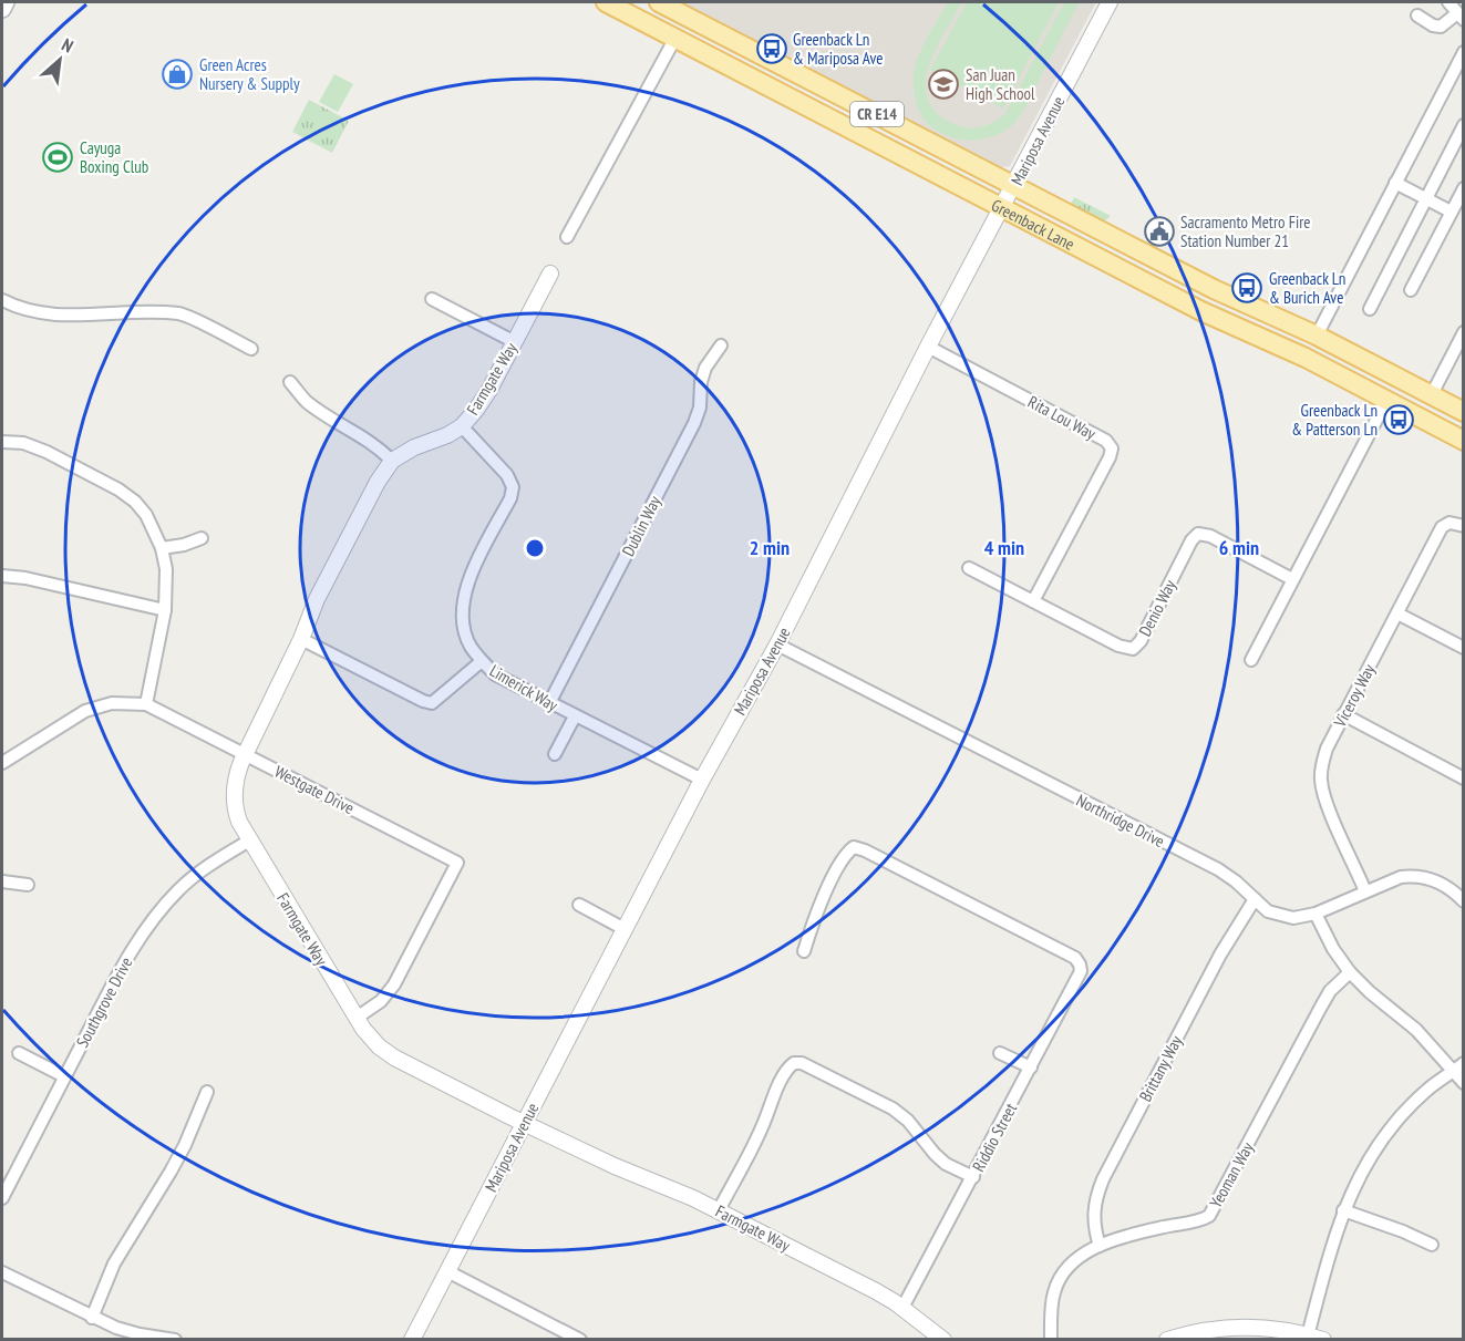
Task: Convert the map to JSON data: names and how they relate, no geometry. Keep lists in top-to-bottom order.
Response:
{
  "streets": {
    "main road": ["CR E14", "Greenback Lane"],
    "street": [
      "Mariposa Avenue",
      "Farmgate Way",
      "Rita Lou Way",
      "Dublin Way",
      "Denio Way",
      "Limerick Way",
      "Viceroy Way",
      "Westgate Drive",
      "Northridge Drive",
      "Southgrove Drive",
      "Brittany Way",
      "Riddio Street",
      "Yeoman Way"
    ]
  },
  "crossings": [
    ["Mariposa Avenue", "Greenback Lane"],
    ["Mariposa Avenue", "Farmgate Way"],
    ["Mariposa Avenue", "Rita Lou Way"],
    ["Mariposa Avenue", "Limerick Way"],
    ["Mariposa Avenue", "Northridge Drive"],
    ["Farmgate Way", "Limerick Way"],
    ["Farmgate Way", "Westgate Drive"],
    ["Farmgate Way", "Southgrove Drive"],
    ["Farmgate Way", "Riddio Street"],
    ["Rita Lou Way", "Denio Way"],
    ["Dublin Way", "Limerick Way"],
    ["Viceroy Way", "Northridge Drive"],
    ["Northridge Drive", "Brittany Way"],
    ["Brittany Way", "Yeoman Way"]
  ],
  "places": {
    "bus stop": ["Greenback Ln & Mariposa Ave", "Greenback Ln & Burich Ave", "Greenback Ln & Patterson Ln"],
    "shop": ["Green Acres Nursery & Supply"],
    "school or university": ["San Juan High School"],
    "sports": ["Cayuga Boxing Club"],
    "public building": ["Sacramento Metro Fire Station Number 21"]
  },
  "north": "top right",
  "rings": ["2 min", "4 min", "6 min"]
}
